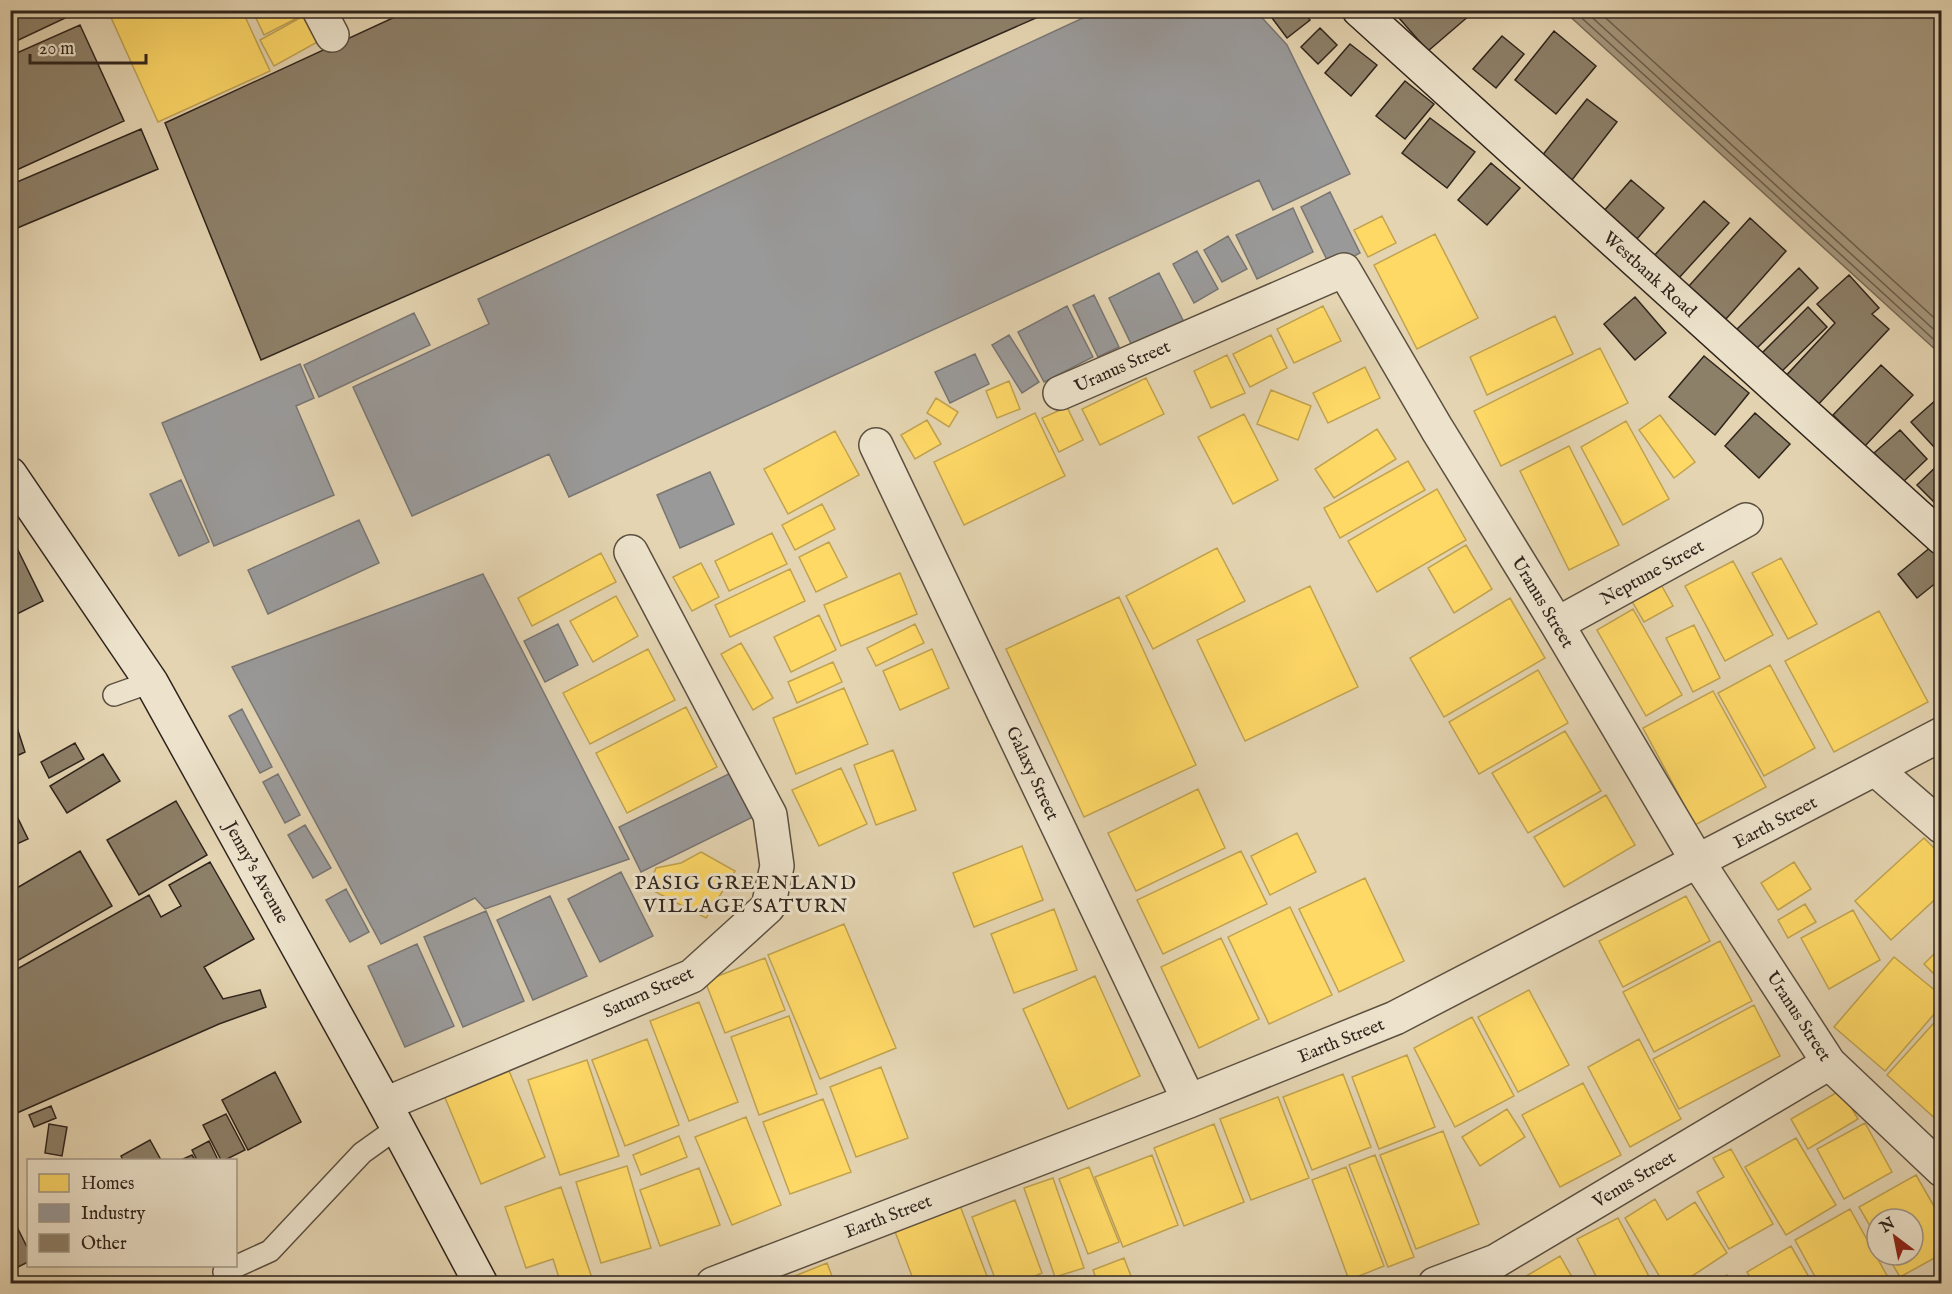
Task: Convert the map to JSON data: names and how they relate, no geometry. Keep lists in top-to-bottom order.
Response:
{
  "streets": {
    "street": [
      "Westbank Road",
      "Uranus Street",
      "Neptune Street",
      "Galaxy Street",
      "Earth Street",
      "Jenny's Avenue",
      "Saturn Street",
      "Venus Street"
    ]
  },
  "crossings": [
    ["Uranus Street", "Neptune Street"],
    ["Uranus Street", "Earth Street"],
    ["Uranus Street", "Venus Street"],
    ["Galaxy Street", "Earth Street"],
    ["Jenny's Avenue", "Saturn Street"]
  ],
  "districts": ["PASIG GREENLAND VILLAGE SATURN"],
  "legend": ["Homes", "Industry", "Other"],
  "scale_bar": "20 m",
  "north": "top left"
}
